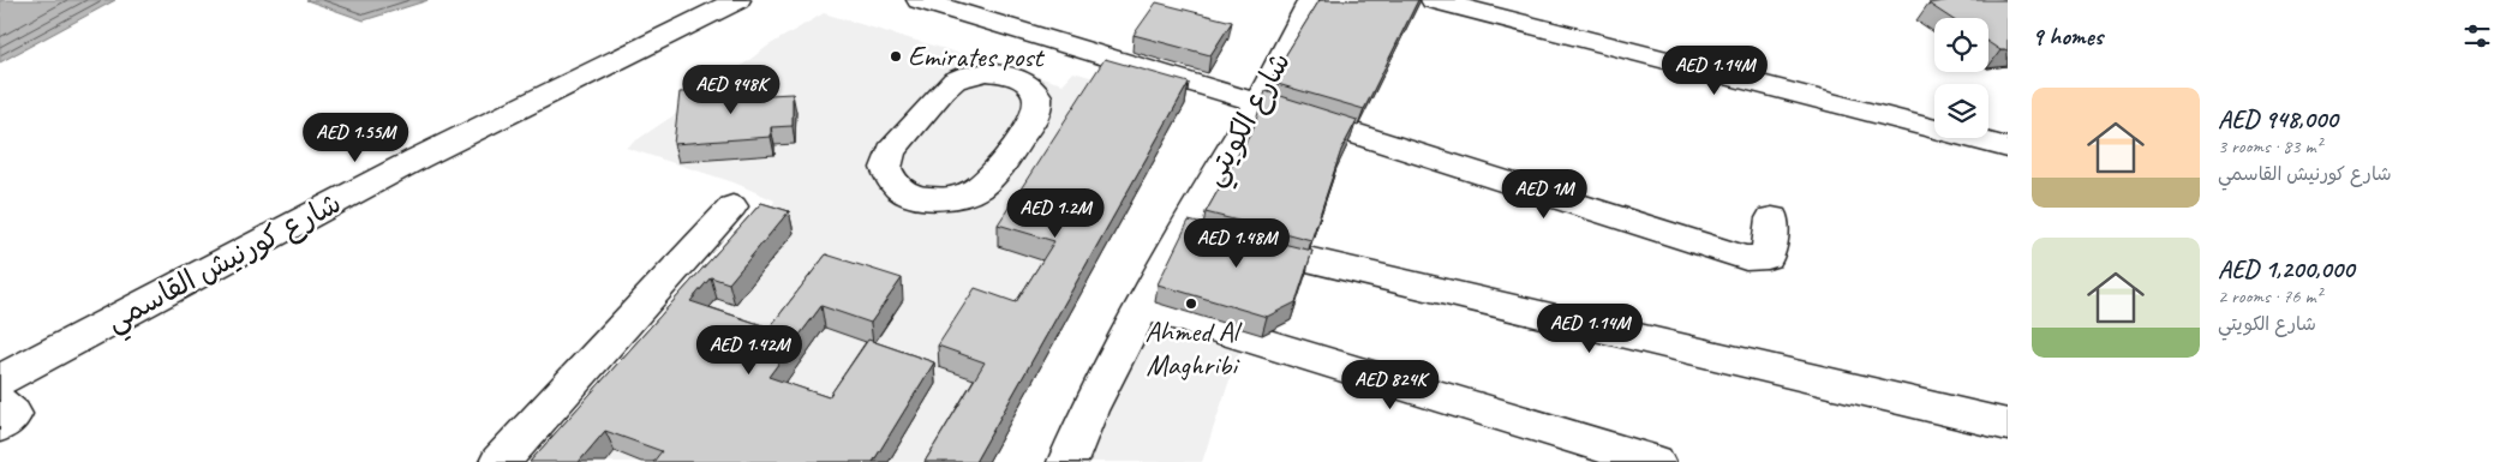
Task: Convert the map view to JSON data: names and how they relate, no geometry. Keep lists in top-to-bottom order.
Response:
{
  "streets": {
    "street": ["شارع الكويتي", "شارع كورنيش القاسمي"]
  },
  "places": ["Emirates post", "Ahmed Al Maghribi"],
  "page": {
    "heading": "9 homes",
    "price": [
      "AED 1.14M",
      "AED 948K",
      "AED 1.55M",
      "AED 1M",
      "AED 1.2M",
      "AED 1.48M",
      "AED 1.14M",
      "AED 1.42M",
      "AED 824K"
    ],
    "list": [
      {
        "name": "AED 948,000",
        "note": "3 rooms · 83 m² · شارع كورنيش القاسمي"
      },
      {
        "name": "AED 1,200,000",
        "note": "2 rooms · 76 m² · شارع الكويتي"
      }
    ]
  }
}
